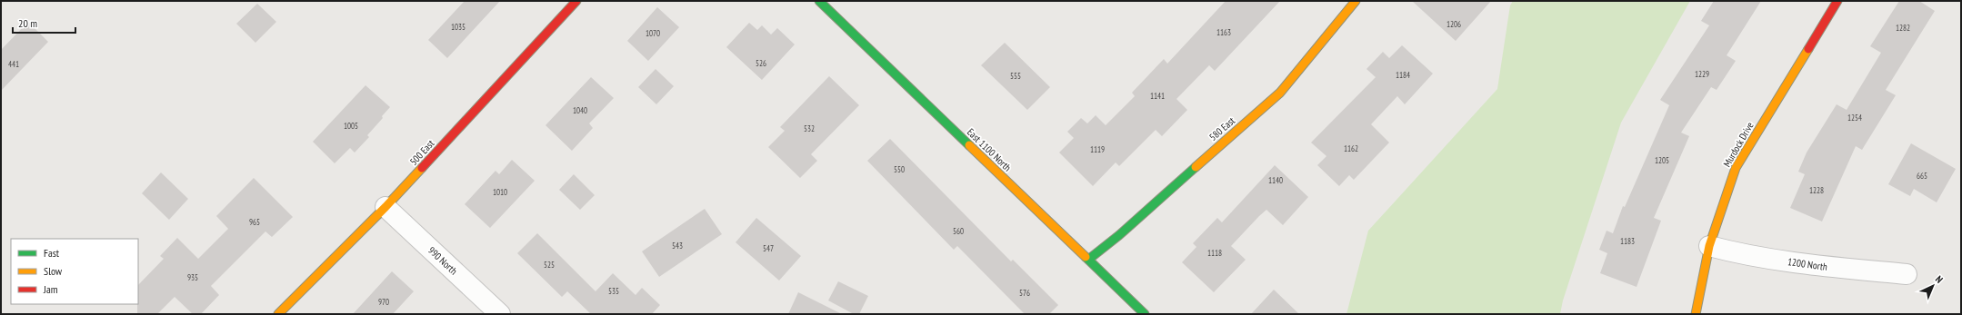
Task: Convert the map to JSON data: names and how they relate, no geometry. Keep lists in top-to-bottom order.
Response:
{
  "streets": {
    "street": [
      "580 East",
      "Murdock Drive",
      "East 1100 North",
      "500 East",
      "990 North",
      "1200 North"
    ]
  },
  "crossings": [
    ["580 East", "East 1100 North"],
    ["Murdock Drive", "1200 North"],
    ["500 East", "990 North"]
  ],
  "house_numbers": [
    "1206",
    "1035",
    "1282",
    "1163",
    "1070",
    "526",
    "441",
    "1229",
    "1184",
    "555",
    "1141",
    "1040",
    "1254",
    "1005",
    "532",
    "1162",
    "1119",
    "1205",
    "550",
    "665",
    "1140",
    "1228",
    "1010",
    "965",
    "560",
    "1183",
    "543",
    "547",
    "1118",
    "525",
    "935",
    "535",
    "576",
    "970"
  ],
  "legend": ["Fast", "Slow", "Jam"],
  "scale_bar": "20 m",
  "north": "top right"
}
